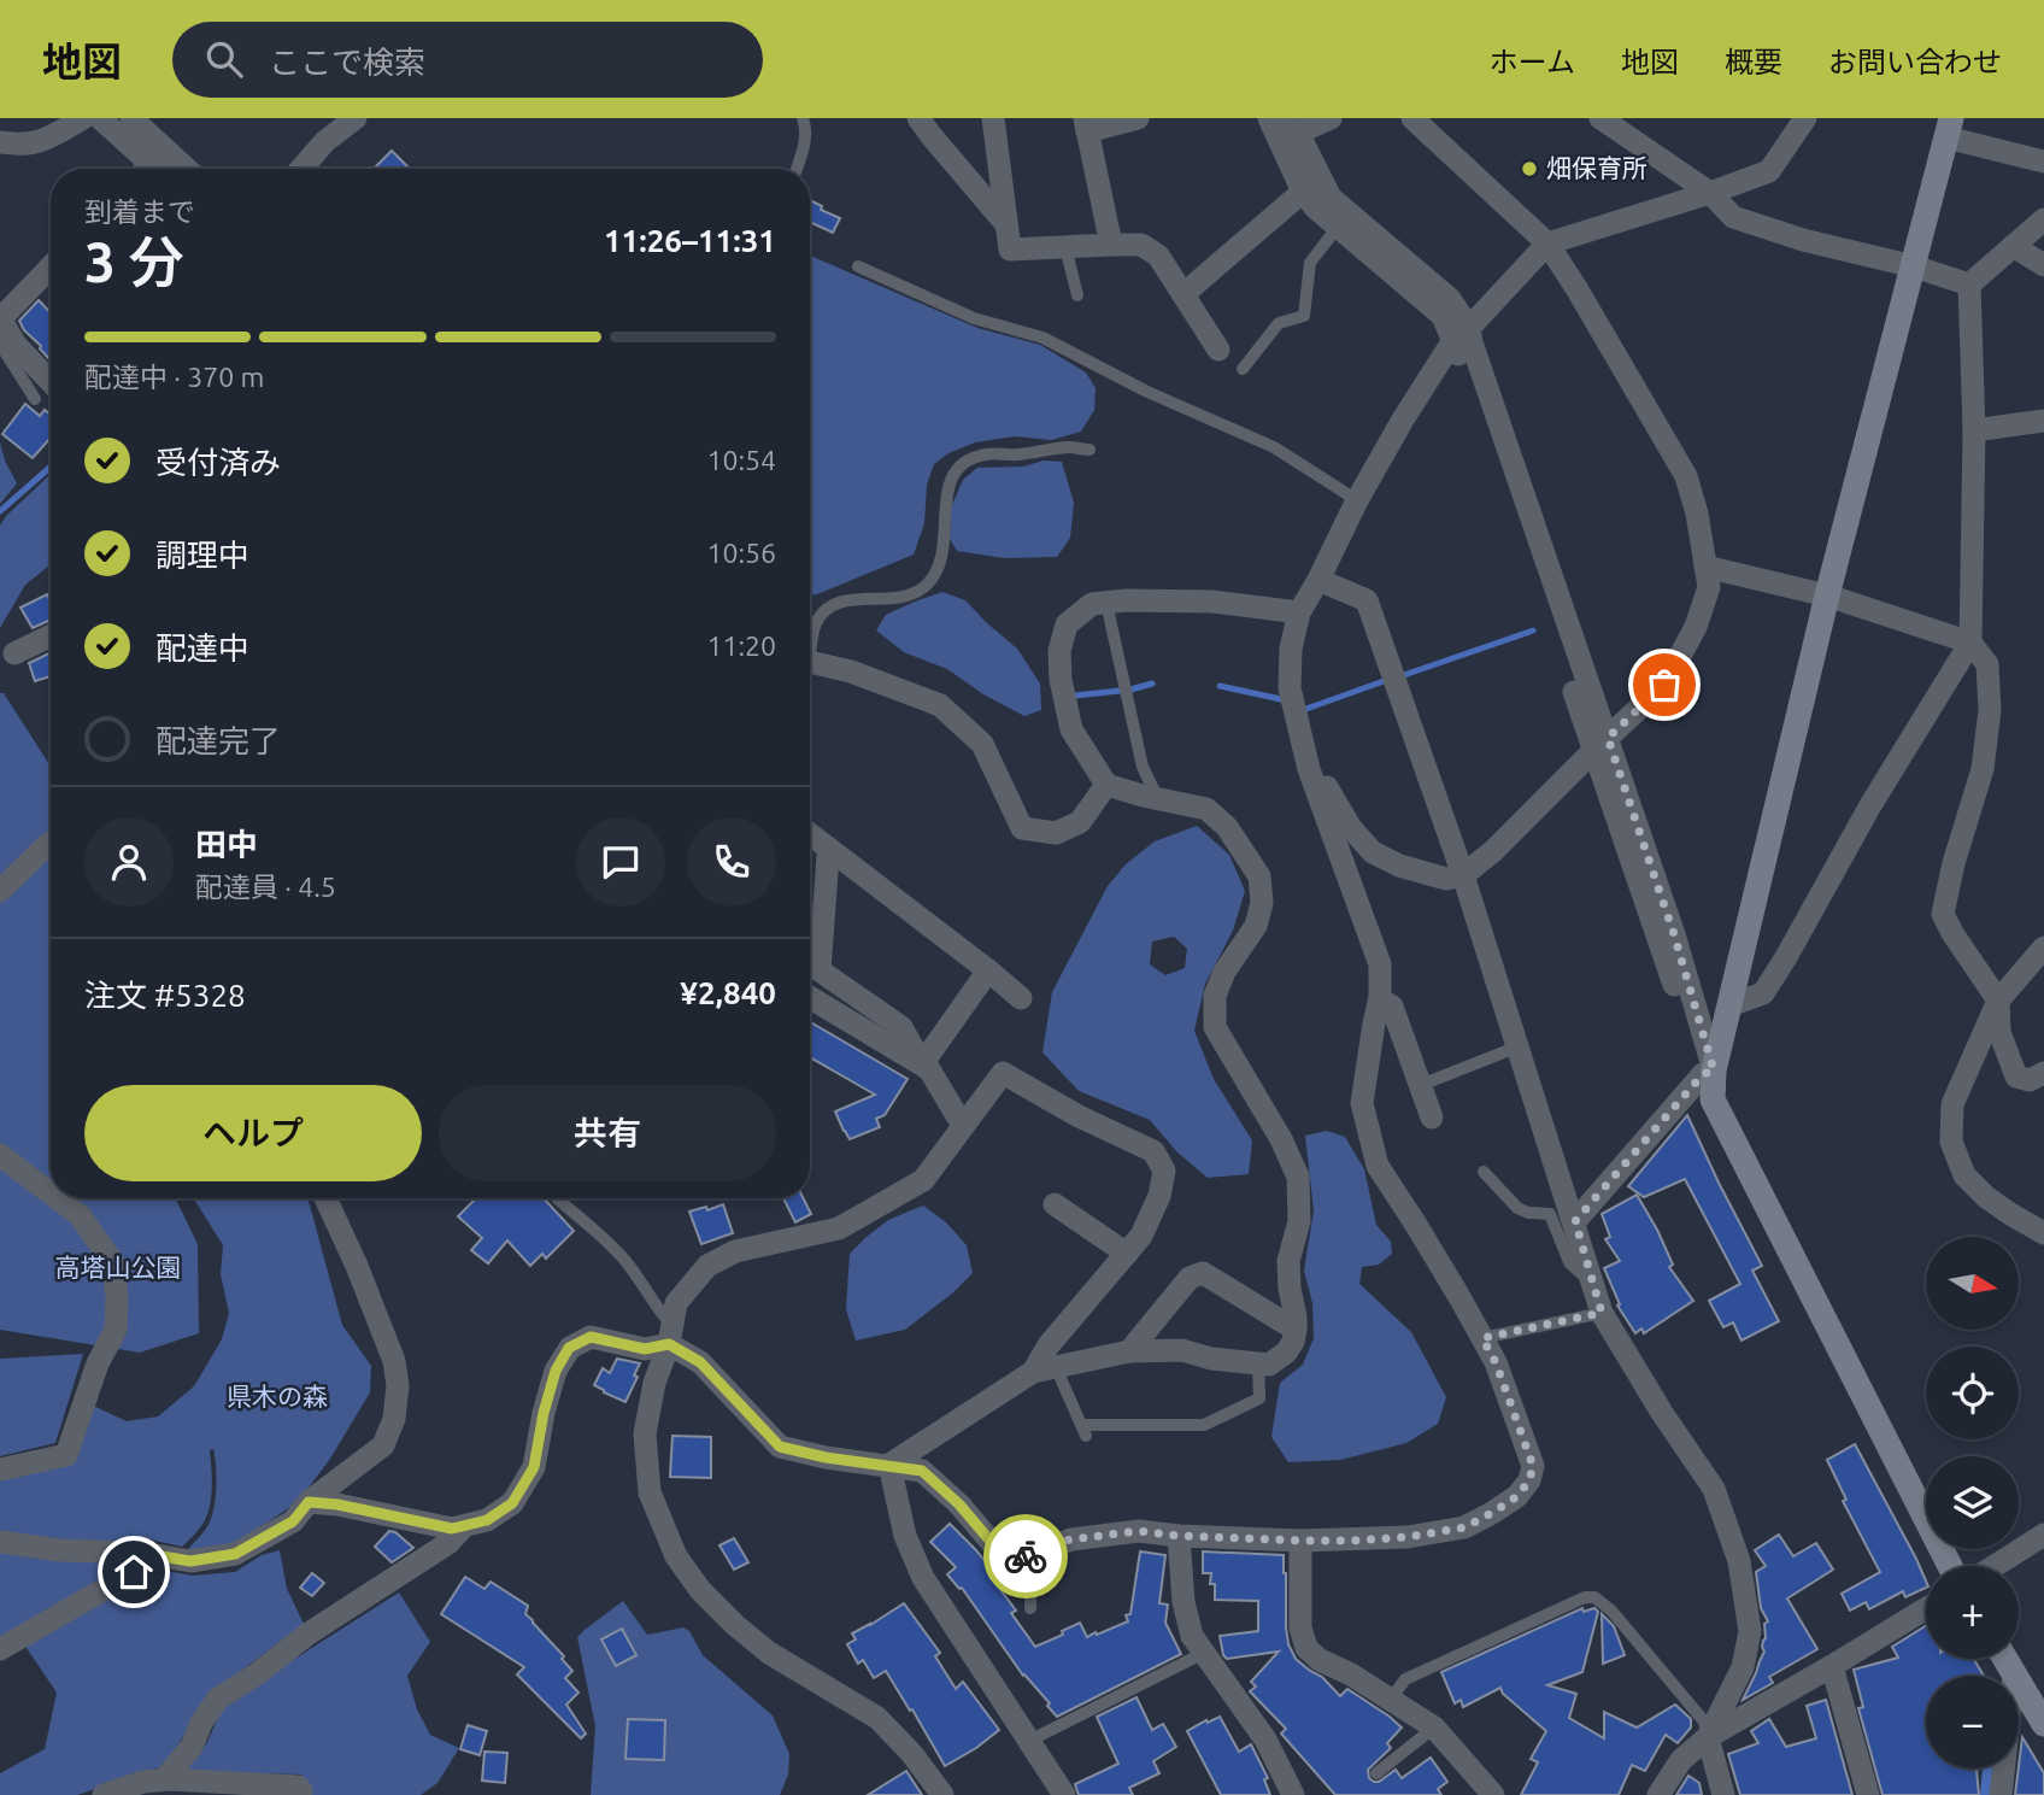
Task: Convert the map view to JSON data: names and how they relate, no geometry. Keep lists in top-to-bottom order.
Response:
{
  "parks": ["高塔山公園", "県木の森"],
  "places": ["畑保育所"],
  "north": "right",
  "page": {
    "header": "地図",
    "search": "ここで検索",
    "nav": [
      "ホーム",
      "地図",
      "概要",
      "お問い合わせ"
    ],
    "heading": ["3 分", "到着まで", "11:26–11:31"],
    "panel": [
      "田中",
      "配達員 · 4.5",
      "注文 #5328",
      "¥2,840"
    ],
    "bar": "配達中 · 370 m",
    "list": [
      ["受付済み", "10:54"],
      ["調理中", "10:56"],
      ["配達中", "11:20"],
      "配達完了"
    ],
    "buttons": ["ヘルプ", "共有"],
    "map_buttons": ["+", "−"]
  }
}
